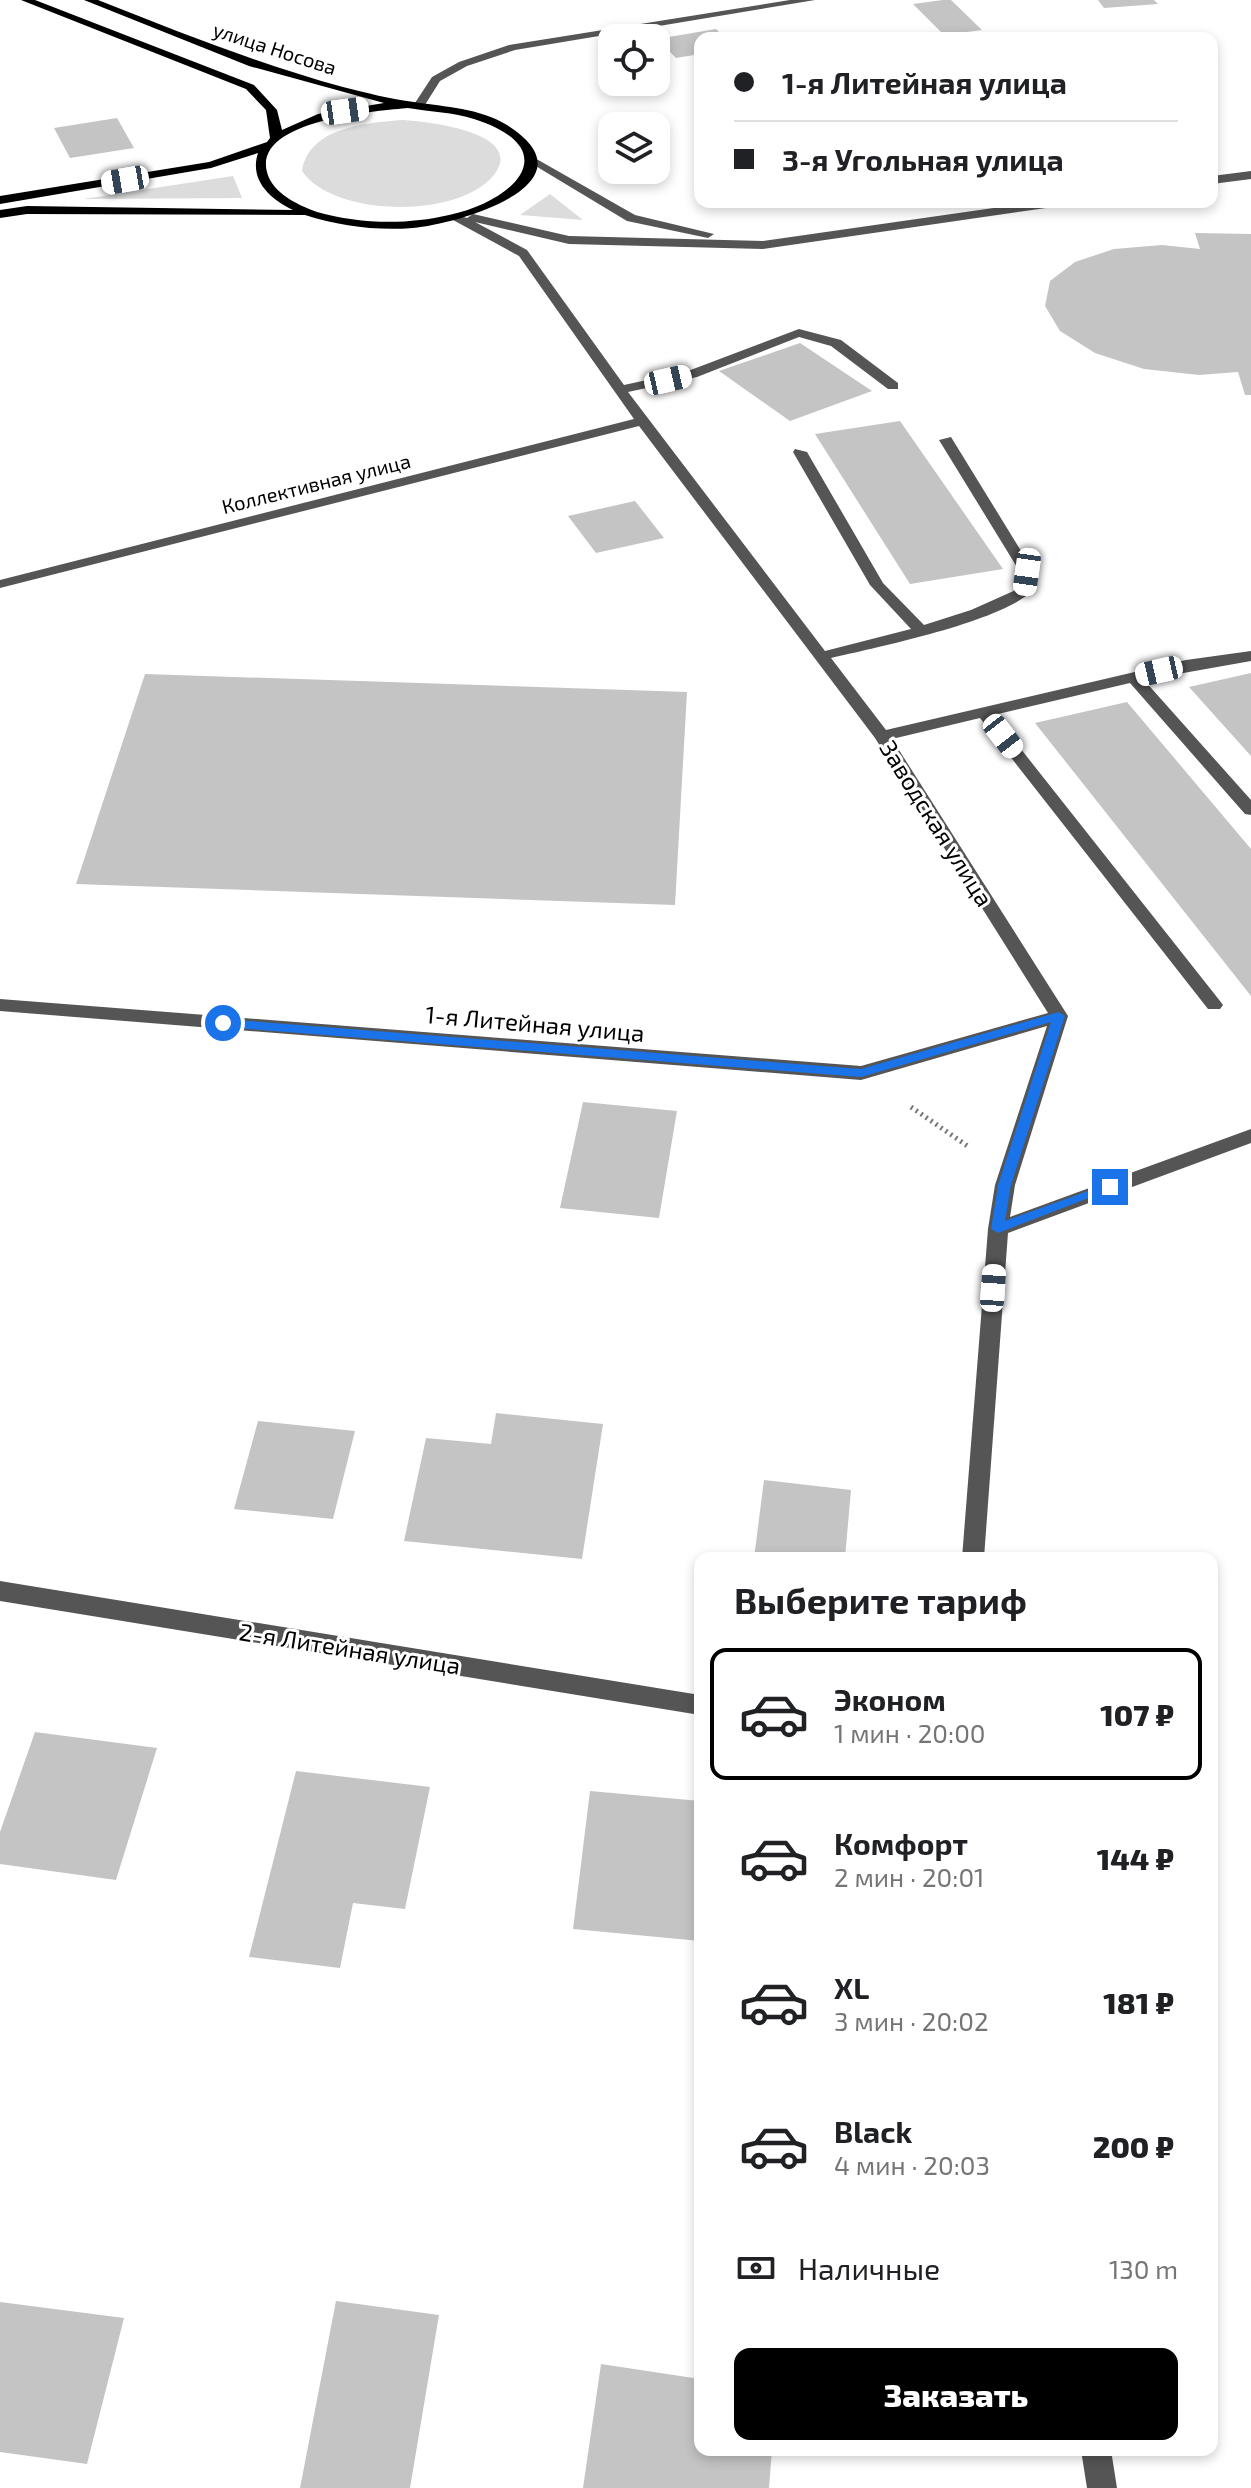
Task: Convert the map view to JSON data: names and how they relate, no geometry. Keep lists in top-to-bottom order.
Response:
{
  "streets": {
    "main road": ["улица Носова"],
    "street": [
      "Коллективная улица",
      "Заводская улица",
      "1-я Литейная улица",
      "2-я Литейная улица"
    ]
  },
  "crossings": [
    ["Коллективная улица", "Заводская улица"],
    ["Заводская улица", "1-я Литейная улица"]
  ],
  "page": {
    "banner": ["1-я Литейная улица", "3-я Угольная улица"],
    "heading": "Выберите тариф",
    "list": [
      {
        "name": "Эконом",
        "note": "1 мин · 20:00",
        "value": "107 ₽"
      },
      {
        "name": "Комфорт",
        "note": "2 мин · 20:01",
        "value": "144 ₽"
      },
      {
        "name": "XL",
        "note": "3 мин · 20:02",
        "value": "181 ₽"
      },
      {
        "name": "Black",
        "note": "4 мин · 20:03",
        "value": "200 ₽"
      }
    ],
    "pay": ["Наличные", "130 m"],
    "buttons": "Заказать"
  }
}
